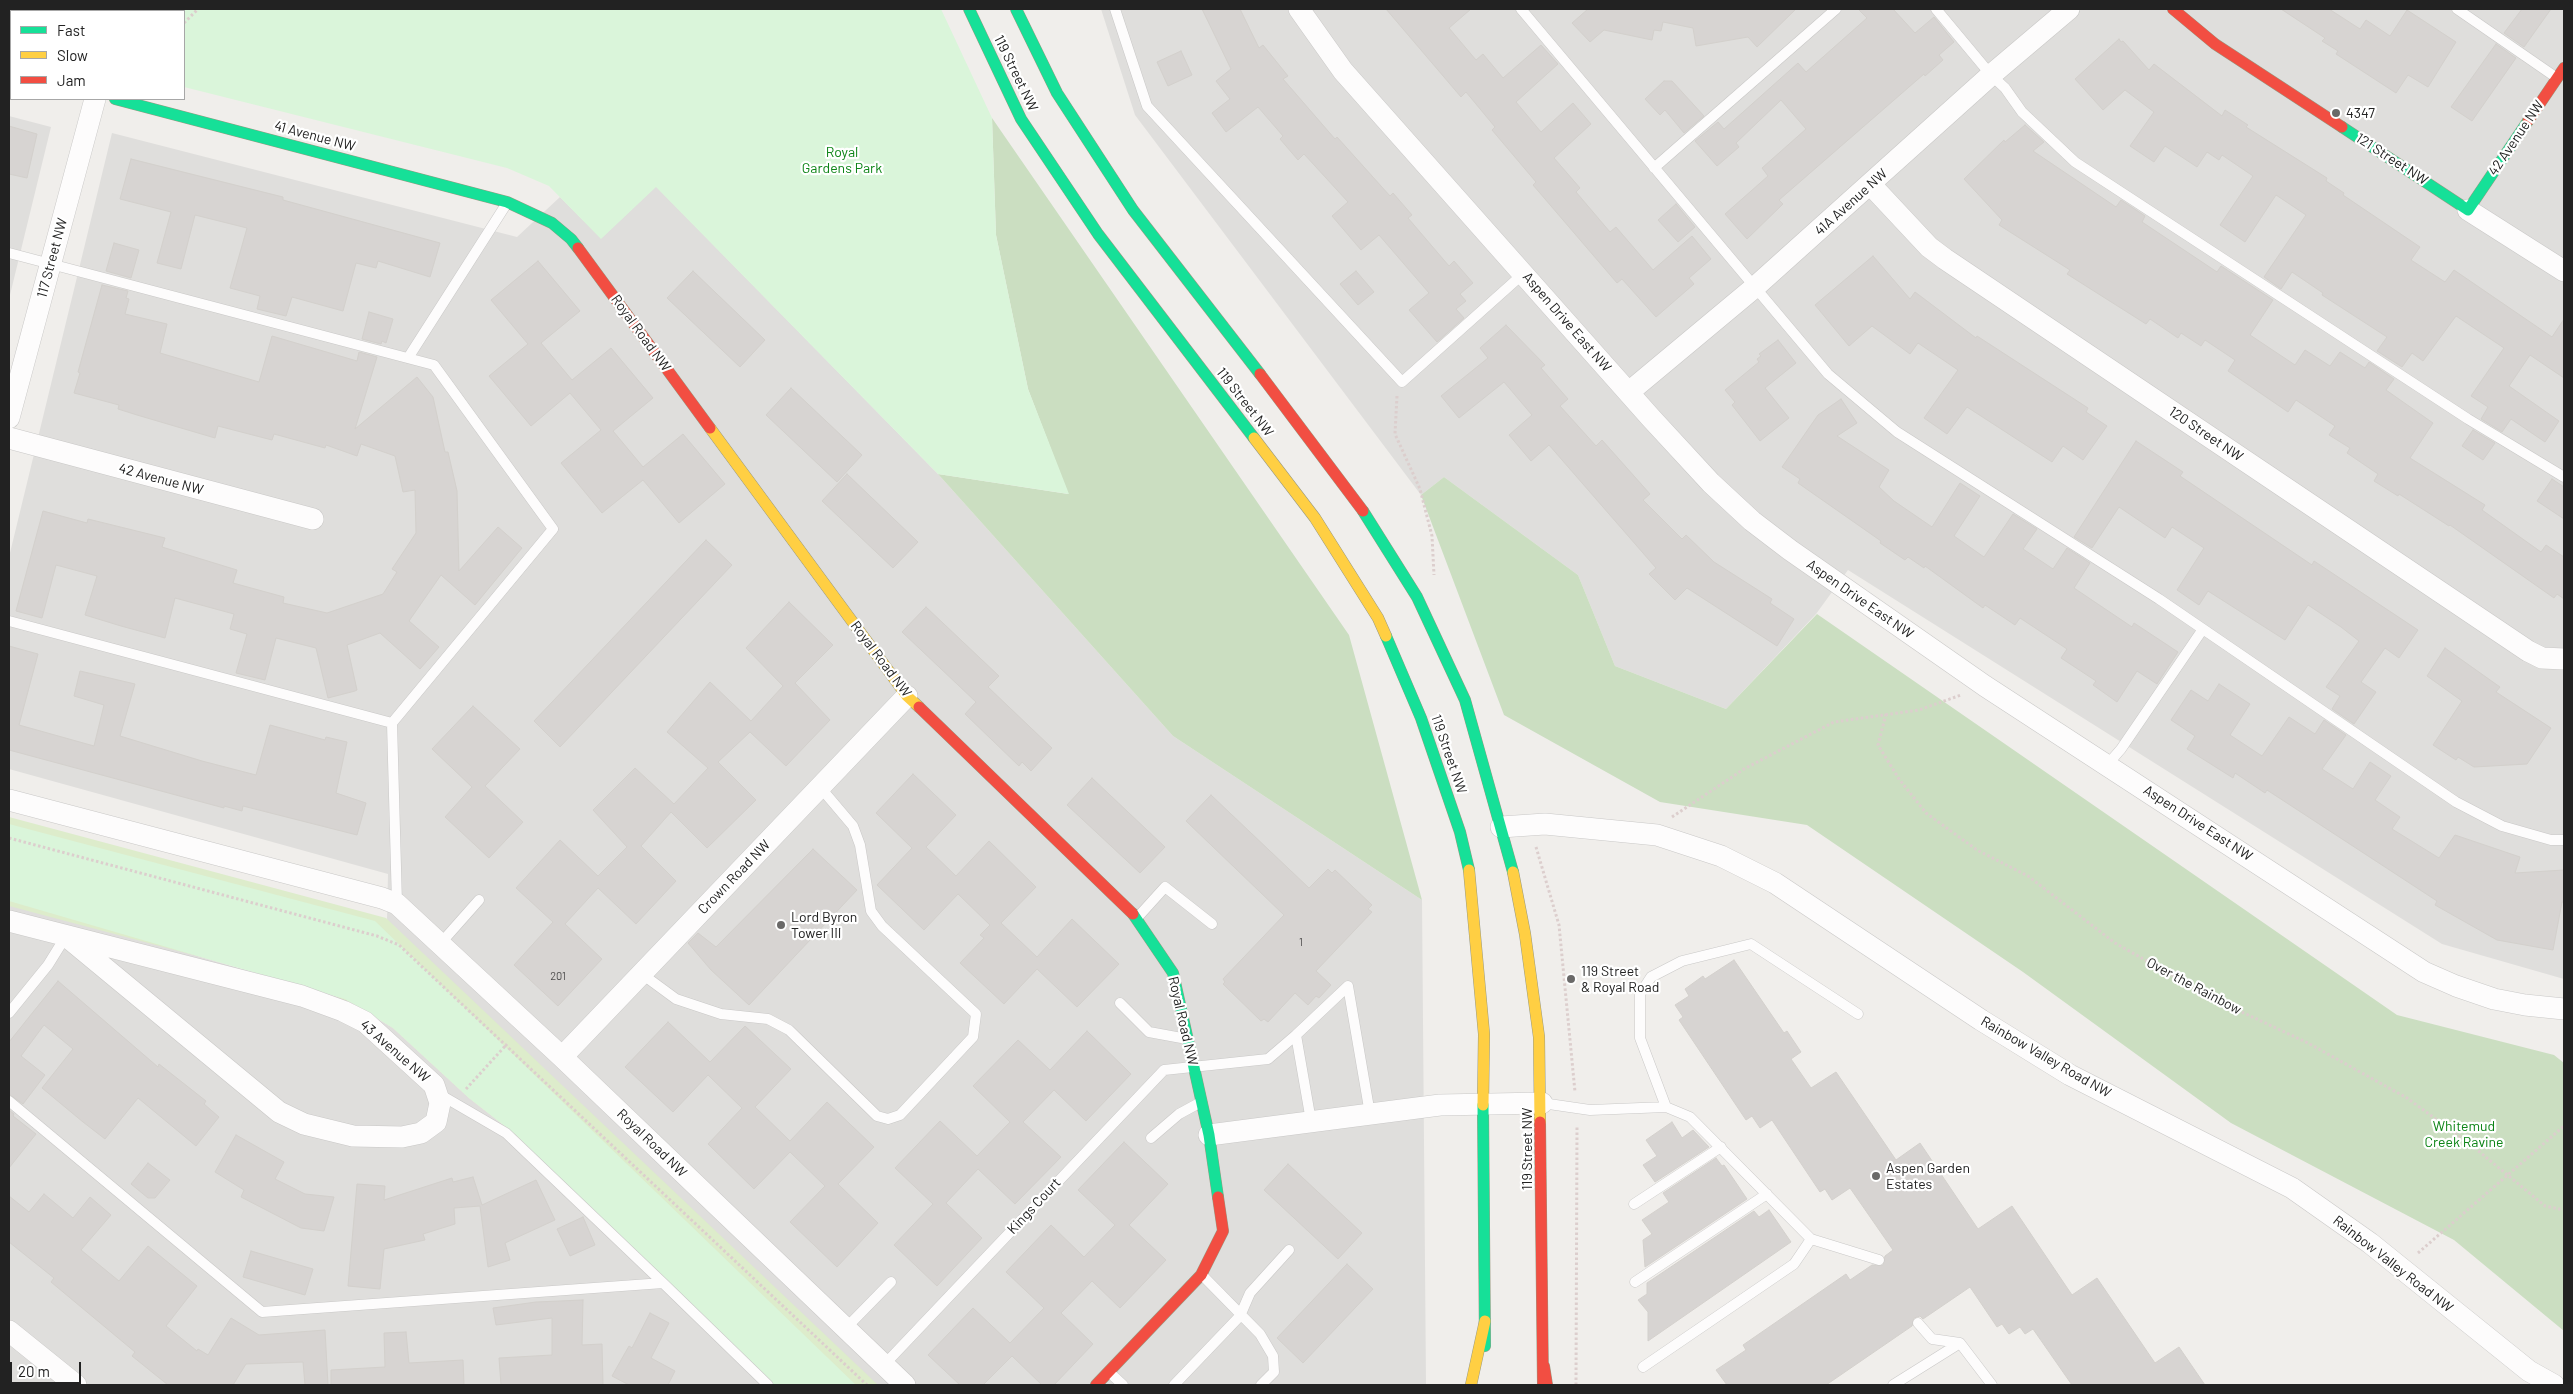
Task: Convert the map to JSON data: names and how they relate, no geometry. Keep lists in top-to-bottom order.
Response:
{
  "streets": {
    "main road": [
      "119 Street NW",
      "41 Avenue NW",
      "42 Avenue NW",
      "121 Street NW",
      "Royal Road NW"
    ],
    "street": [
      "41A Avenue NW",
      "117 Street NW",
      "Aspen Drive East NW",
      "120 Street NW",
      "Crown Road NW",
      "43 Avenue NW",
      "Rainbow Valley Road NW"
    ],
    "lane": ["Kings Court"],
    "path": ["Over the Rainbow"]
  },
  "crossings": [
    ["119 Street NW", "Rainbow Valley Road NW"],
    ["41 Avenue NW", "Royal Road NW"],
    ["42 Avenue NW", "121 Street NW"],
    ["41A Avenue NW", "Aspen Drive East NW"],
    ["41A Avenue NW", "120 Street NW"],
    ["Royal Road NW", "Crown Road NW"],
    ["Royal Road NW", "Kings Court"]
  ],
  "parks": ["Royal Gardens Park", "Whitemud Creek Ravine"],
  "places": [
    "4347",
    "Lord Byron Tower III",
    "119 Street & Royal Road",
    "Aspen Garden Estates"
  ],
  "house_numbers": ["1", "201"],
  "legend": ["Fast", "Slow", "Jam"],
  "scale_bar": "20 m"
}
